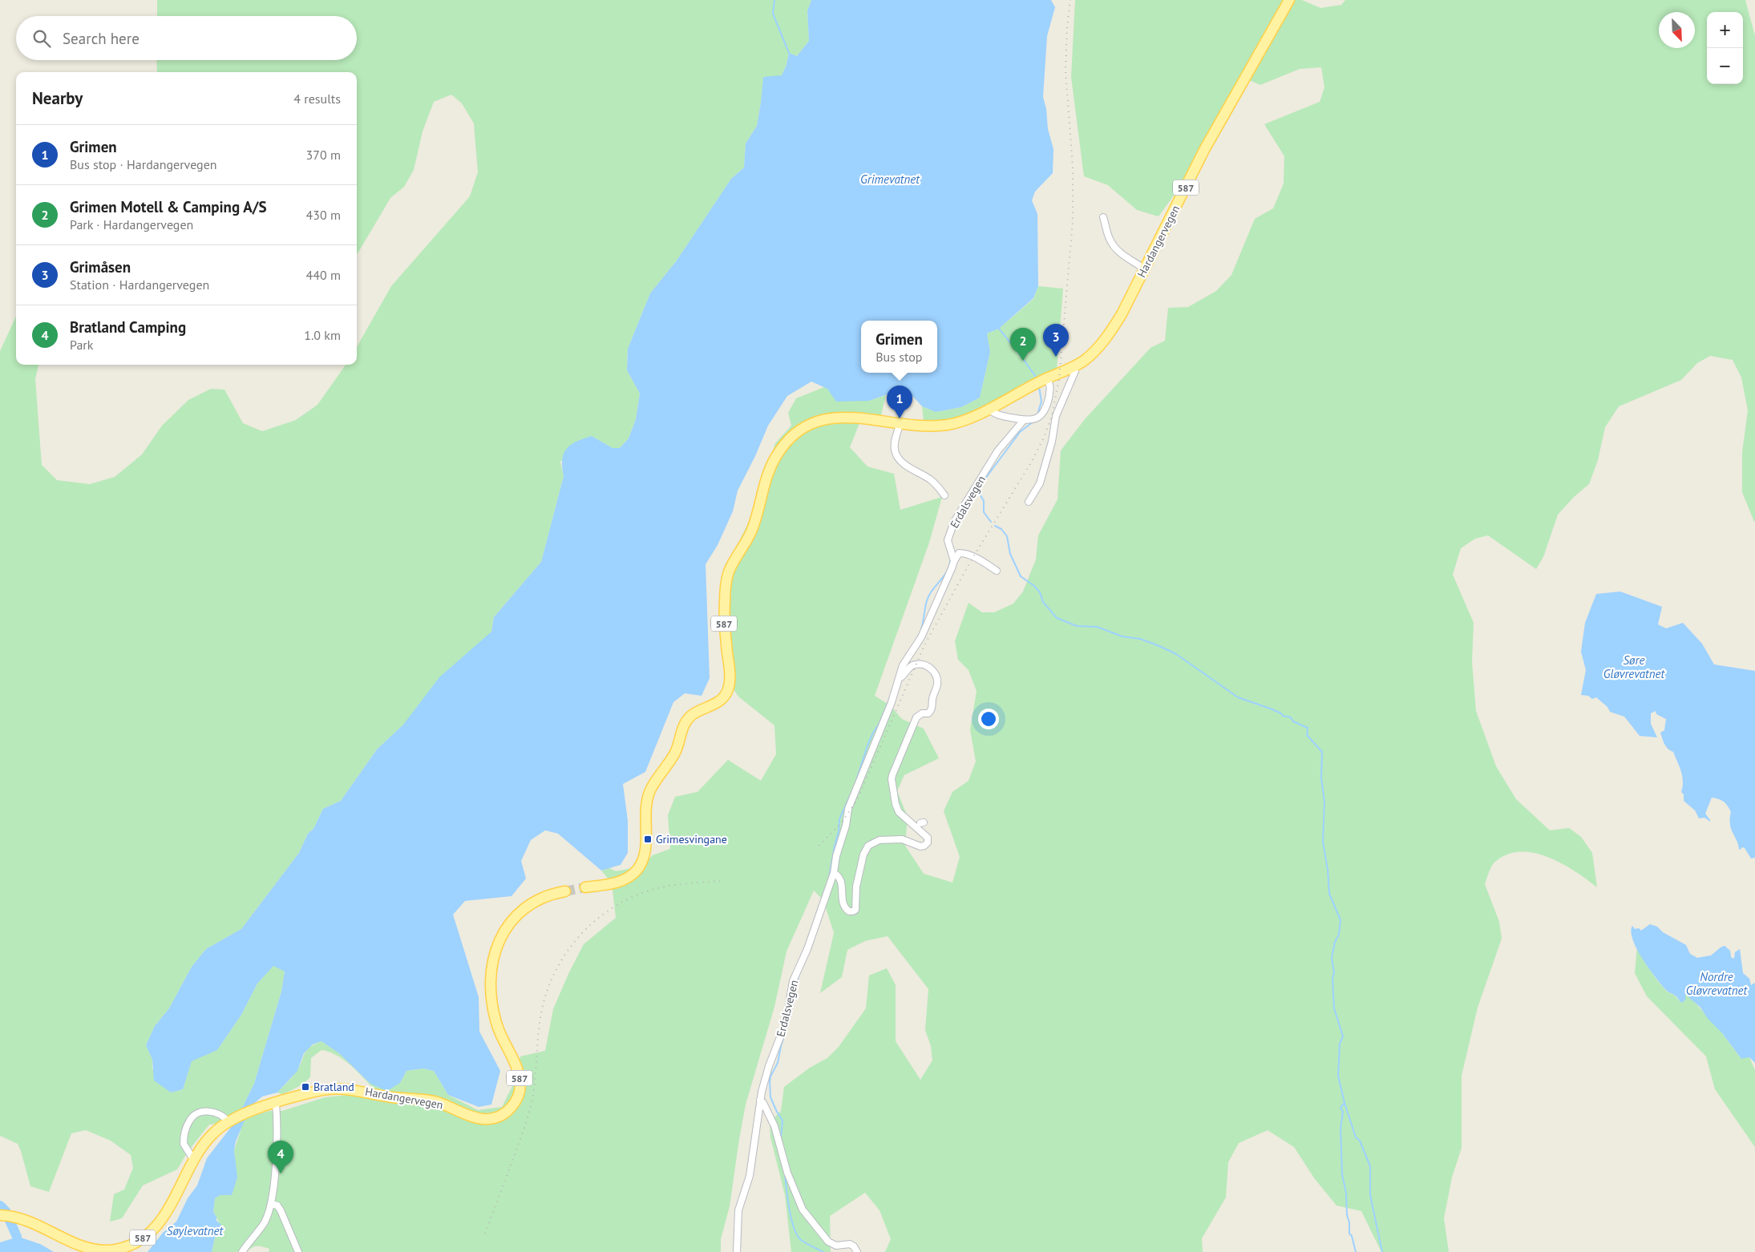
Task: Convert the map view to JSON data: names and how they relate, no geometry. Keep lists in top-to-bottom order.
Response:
{
  "streets": {
    "main road": ["587", "Hardangervegen"],
    "street": ["Erdalsvegen"]
  },
  "crossings": [
    ["587", "Hardangervegen"],
    ["Hardangervegen", "Erdalsvegen"]
  ],
  "water": [
    "Grimevatnet",
    "Søre Gløvrevatnet",
    "Nordre Gløvrevatnet",
    "Søylevatnet"
  ],
  "places": {
    "transit": ["Grimesvingane", "Bratland"]
  },
  "north": "bottom right",
  "page": {
    "map_buttons": ["+", "−"],
    "search": "Search here",
    "heading": ["Nearby", "4 results"],
    "list": [
      {
        "mark": "1",
        "name": "Grimen",
        "note": "Bus stop · Hardangervegen",
        "value": "370 m"
      },
      {
        "mark": "2",
        "name": "Grimen Motell & Camping A/S",
        "note": "Park · Hardangervegen",
        "value": "430 m"
      },
      {
        "mark": "3",
        "name": "Grimåsen",
        "note": "Station · Hardangervegen",
        "value": "440 m"
      },
      {
        "mark": "4",
        "name": "Bratland Camping",
        "note": "Park",
        "value": "1.0 km"
      }
    ],
    "popup": ["Grimen", "Bus stop"],
    "pins": [
      "3",
      "2",
      "1",
      "4"
    ]
  }
}
